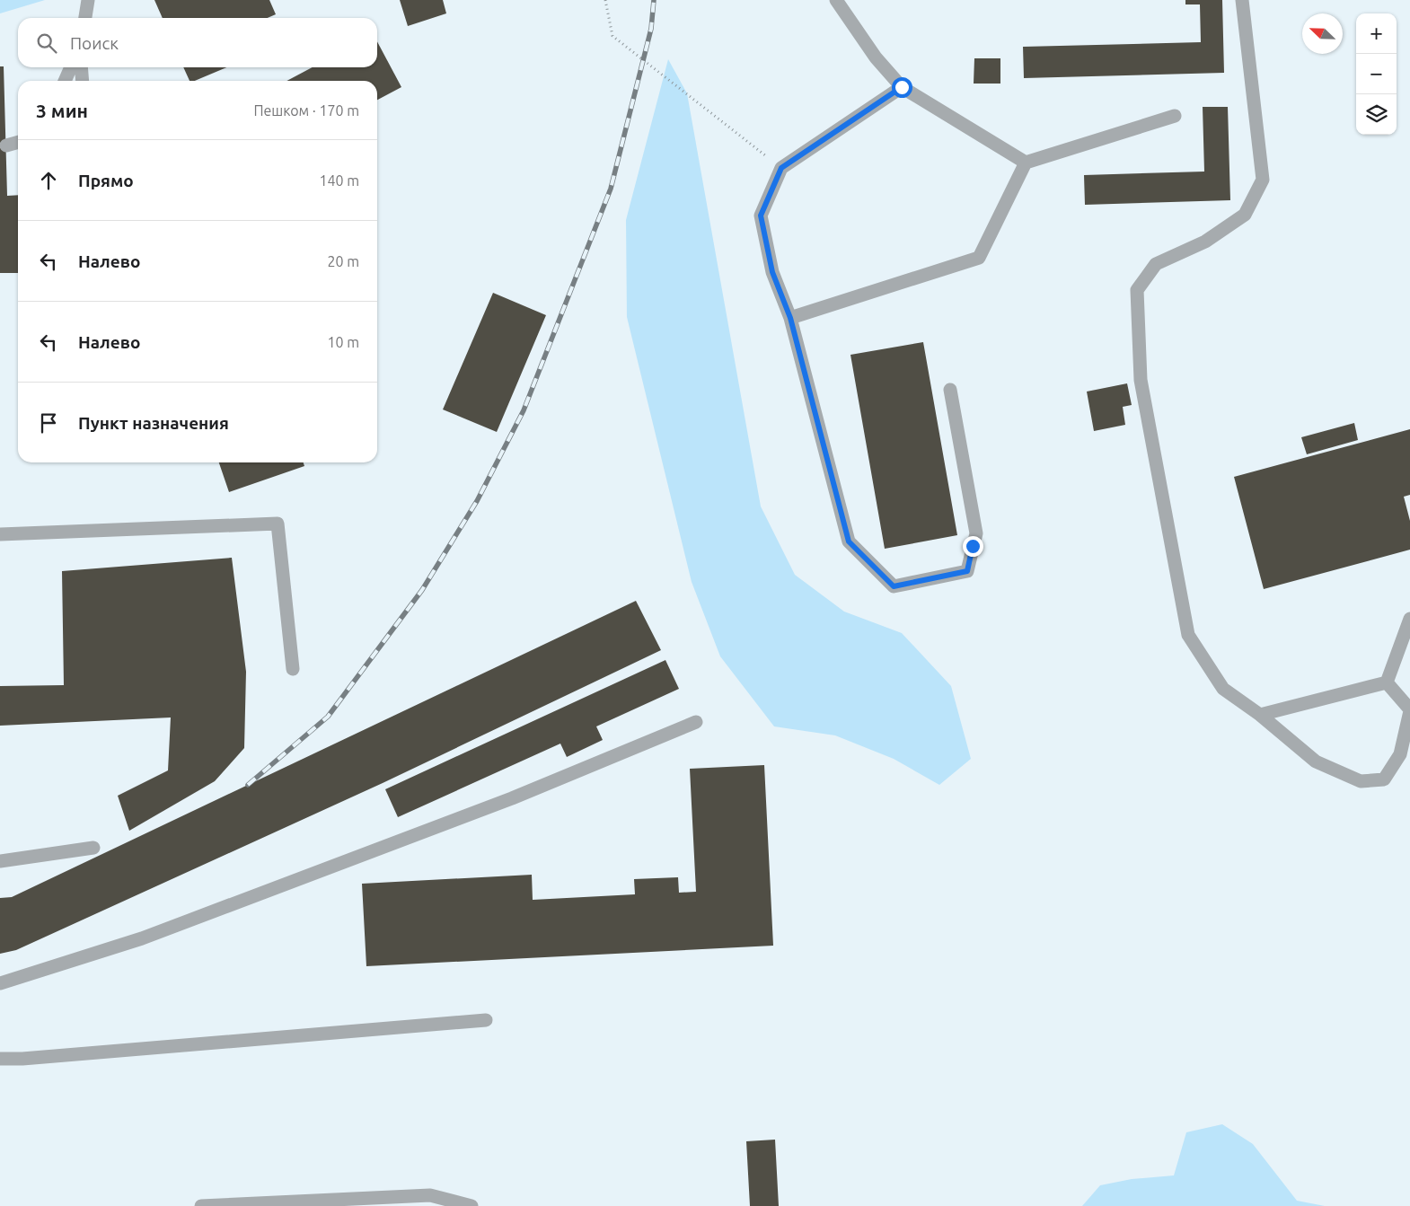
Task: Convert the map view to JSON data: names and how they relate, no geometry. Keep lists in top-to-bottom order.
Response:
{
  "north": "top left",
  "page": {
    "map_buttons": ["+", "−"],
    "search": "Поиск",
    "heading": ["3 мин", "Пешком · 170 m"],
    "list": [
      ["Прямо", "140 m"],
      ["Налево", "20 m"],
      ["Налево", "10 m"],
      "Пункт назначения"
    ]
  }
}
